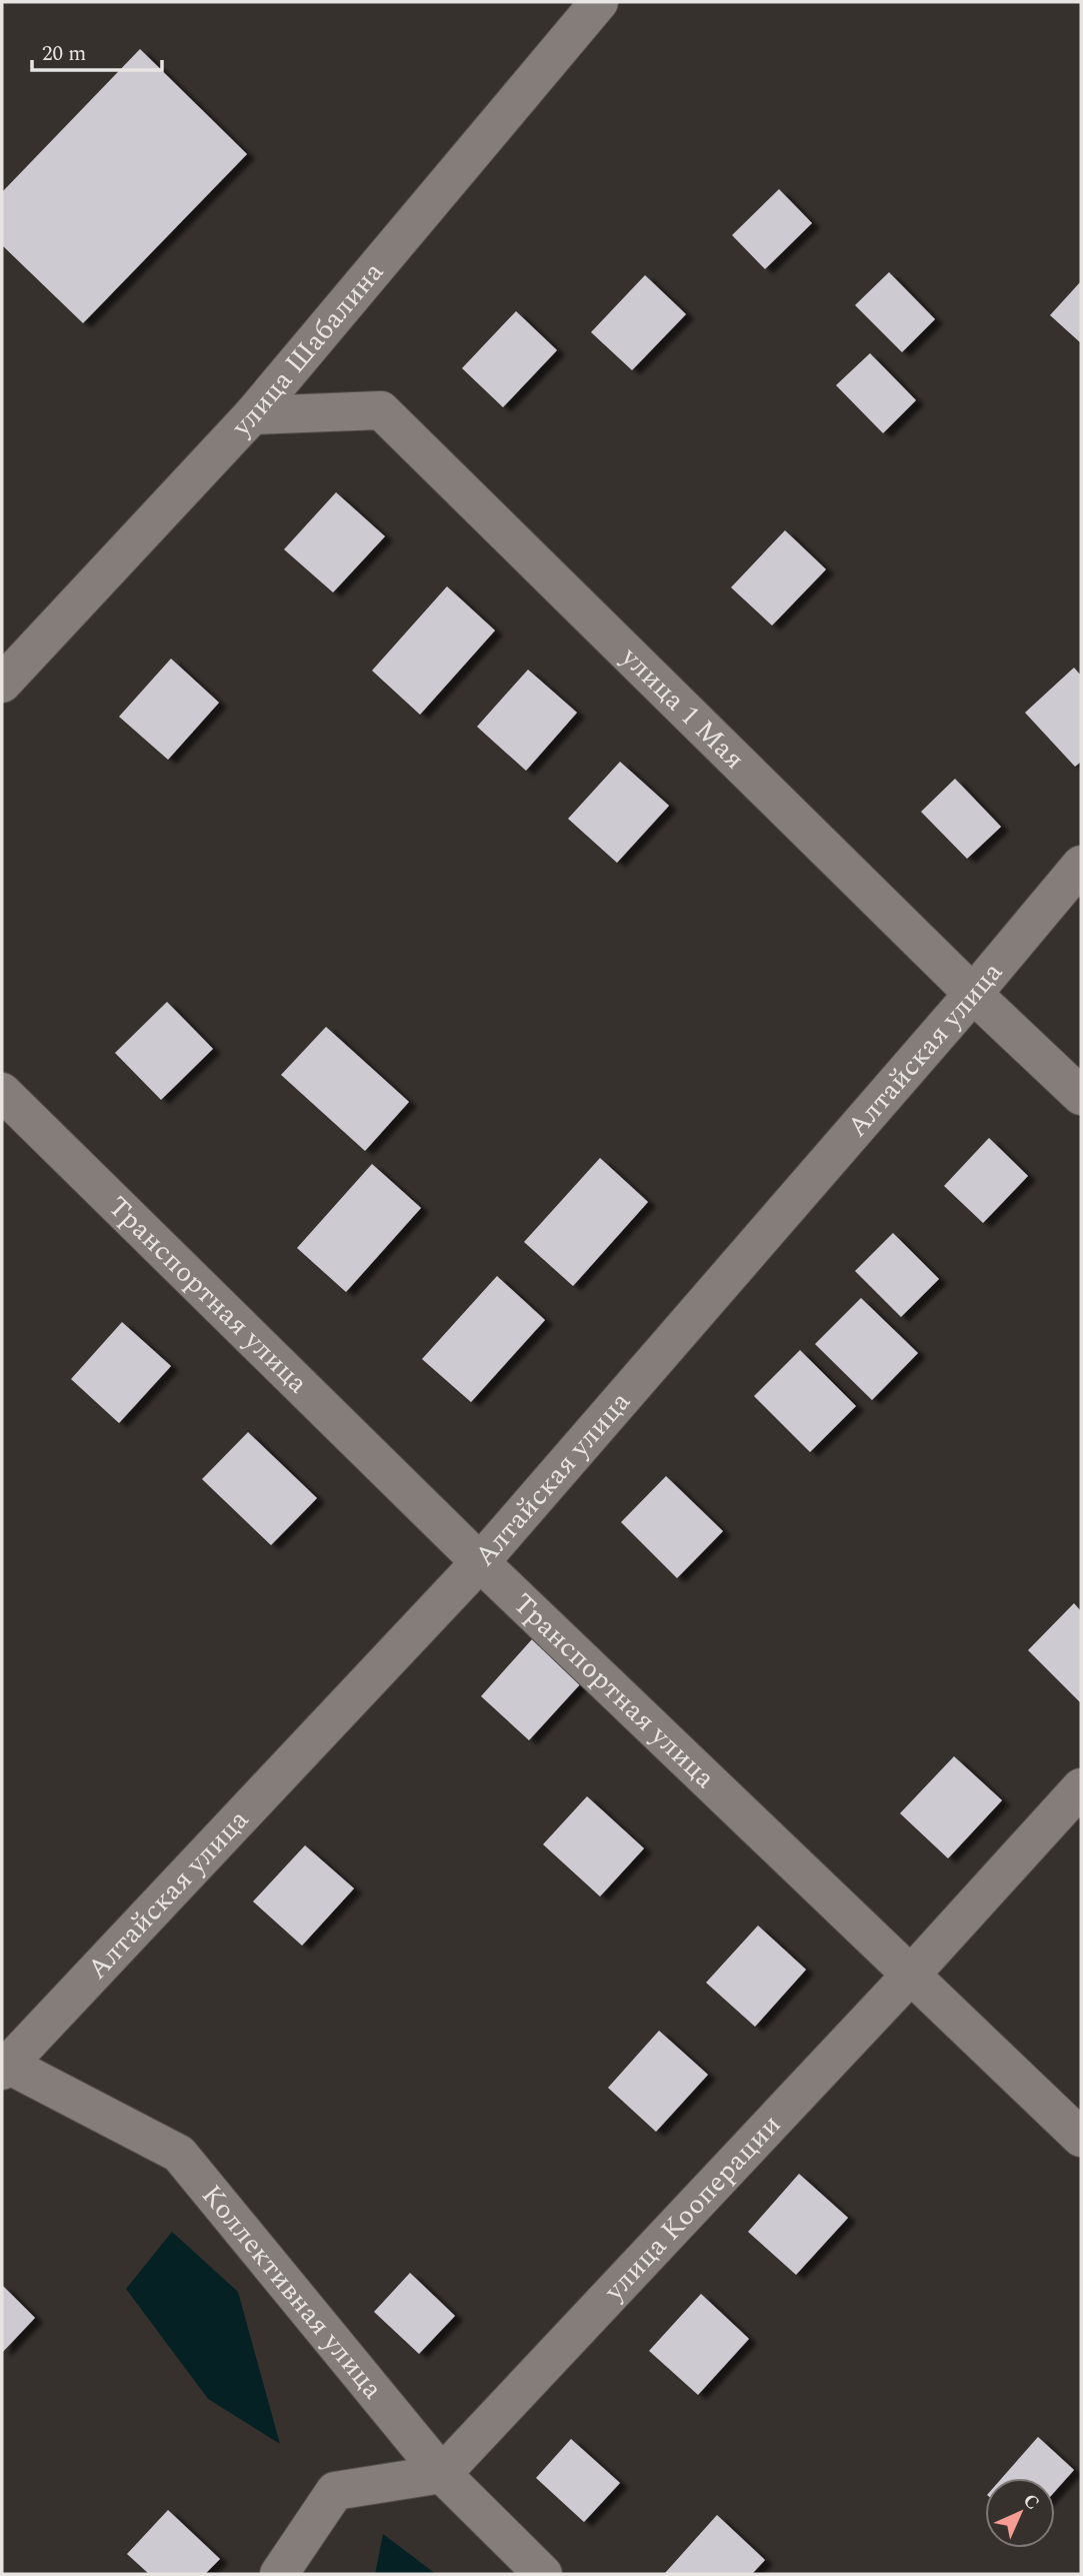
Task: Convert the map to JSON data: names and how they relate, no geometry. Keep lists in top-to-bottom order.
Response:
{
  "streets": {
    "street": [
      "улица Шабалина",
      "улица 1 Мая",
      "Алтайская улица",
      "Транспортная улица",
      "улица Кооперации",
      "Коллективная улица"
    ]
  },
  "crossings": [
    ["улица Шабалина", "улица 1 Мая"],
    ["улица 1 Мая", "Алтайская улица"],
    ["Алтайская улица", "Транспортная улица"],
    ["Алтайская улица", "Коллективная улица"],
    ["Транспортная улица", "улица Кооперации"],
    ["улица Кооперации", "Коллективная улица"]
  ],
  "scale_bar": "20 m",
  "north": "top right"
}
